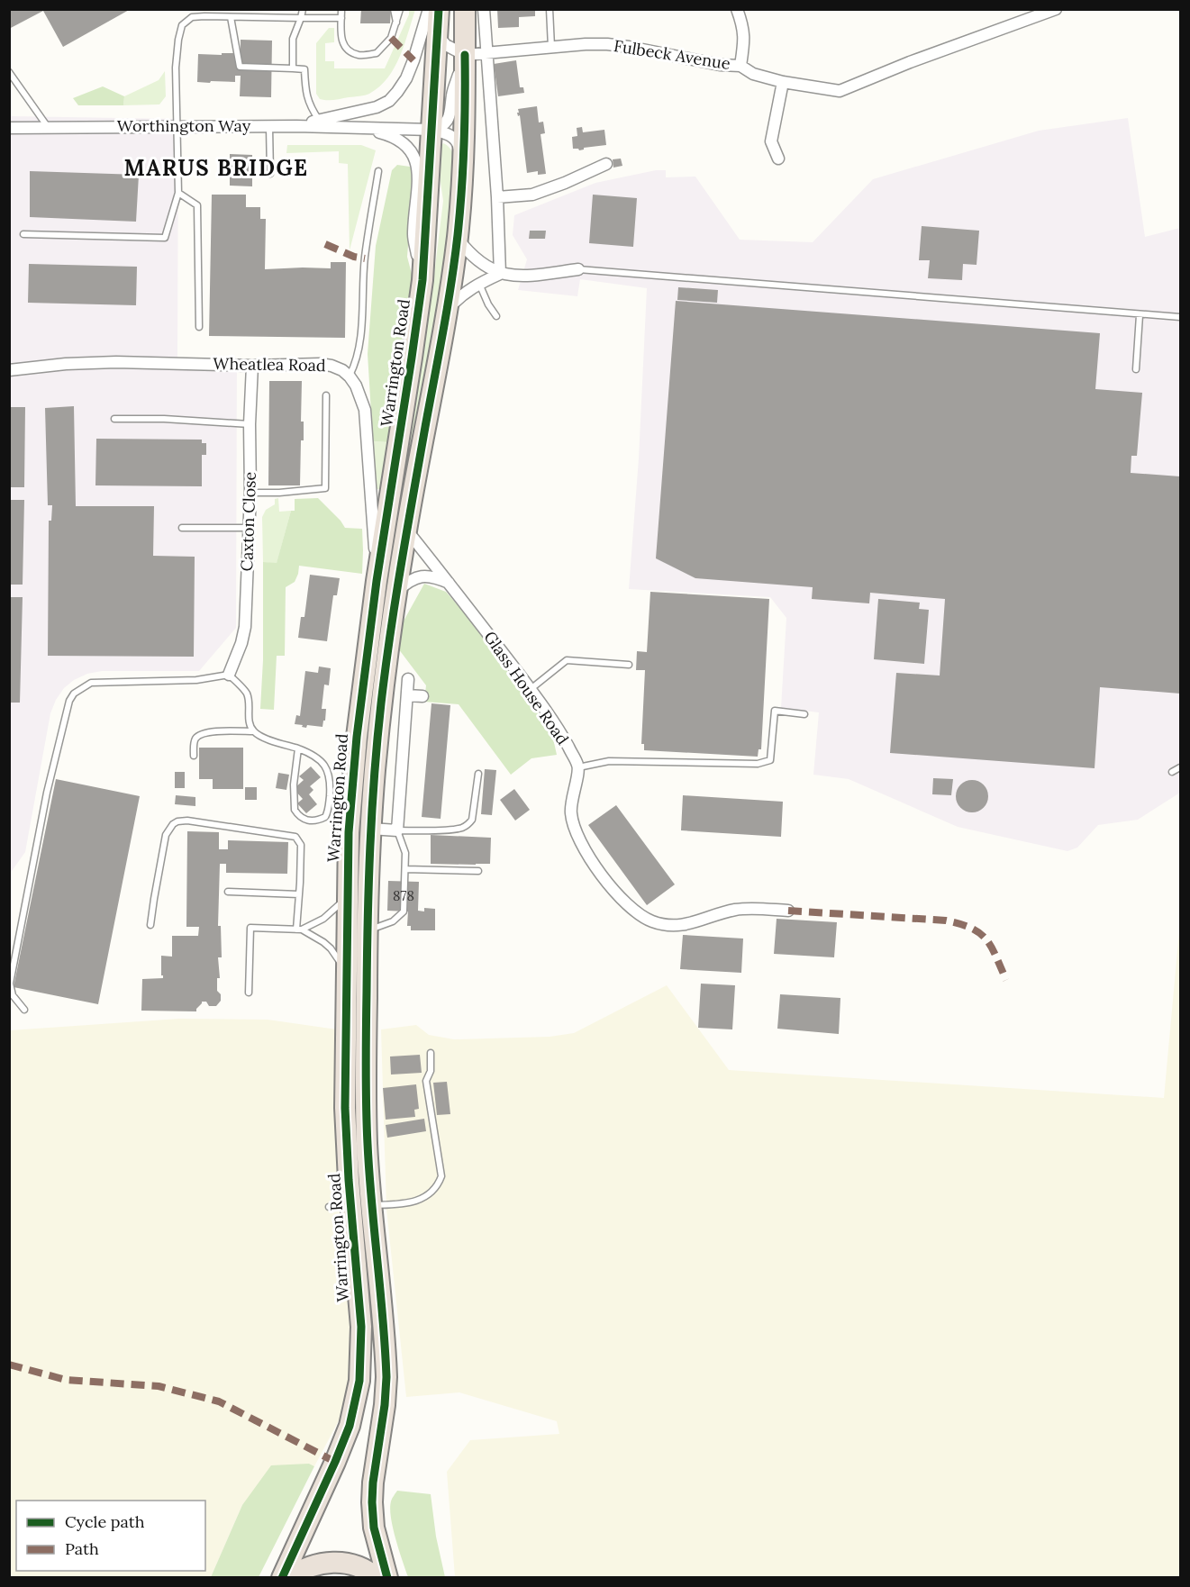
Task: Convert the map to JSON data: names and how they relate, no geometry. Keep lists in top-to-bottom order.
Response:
{
  "streets": {
    "highway": ["Warrington Road"],
    "street": [
      "Fulbeck Avenue",
      "Worthington Way",
      "Wheatlea Road",
      "Caxton Close",
      "Glass House Road"
    ]
  },
  "crossings": [
    ["Worthington Way", "Warrington Road"],
    ["Warrington Road", "Wheatlea Road"],
    ["Wheatlea Road", "Caxton Close"]
  ],
  "districts": ["MARUS BRIDGE"],
  "house_numbers": ["878"],
  "legend": ["Cycle path", "Path"]
}
